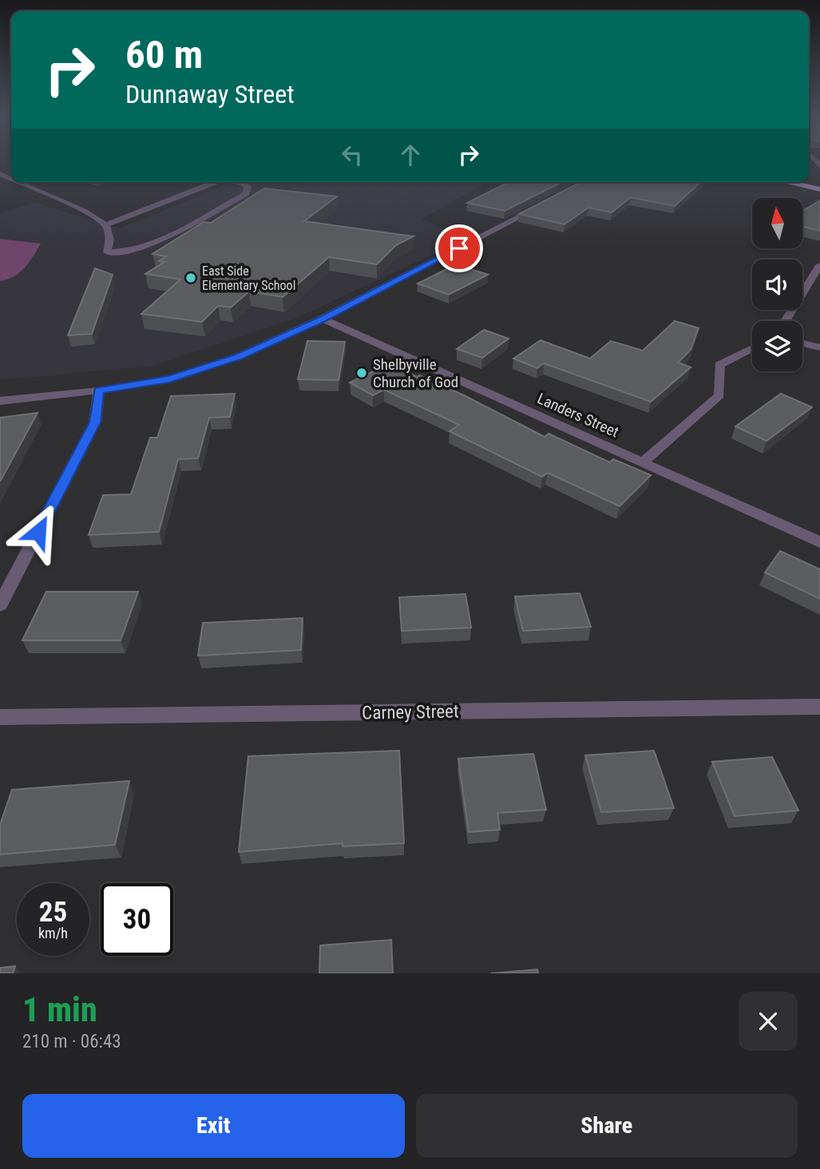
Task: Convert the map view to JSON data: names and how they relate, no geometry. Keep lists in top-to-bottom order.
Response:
{
  "streets": {
    "street": ["Landers Street", "Carney Street"]
  },
  "places": ["East Side Elementary School", "Shelbyville Church of God"],
  "north": "top",
  "page": {
    "turn": ["60 m", "Dunnaway Street"],
    "speed": "25 km/h",
    "limit": "30",
    "heading": ["1 min", "210 m · 06:43"],
    "buttons": ["Exit", "Share"]
  }
}
